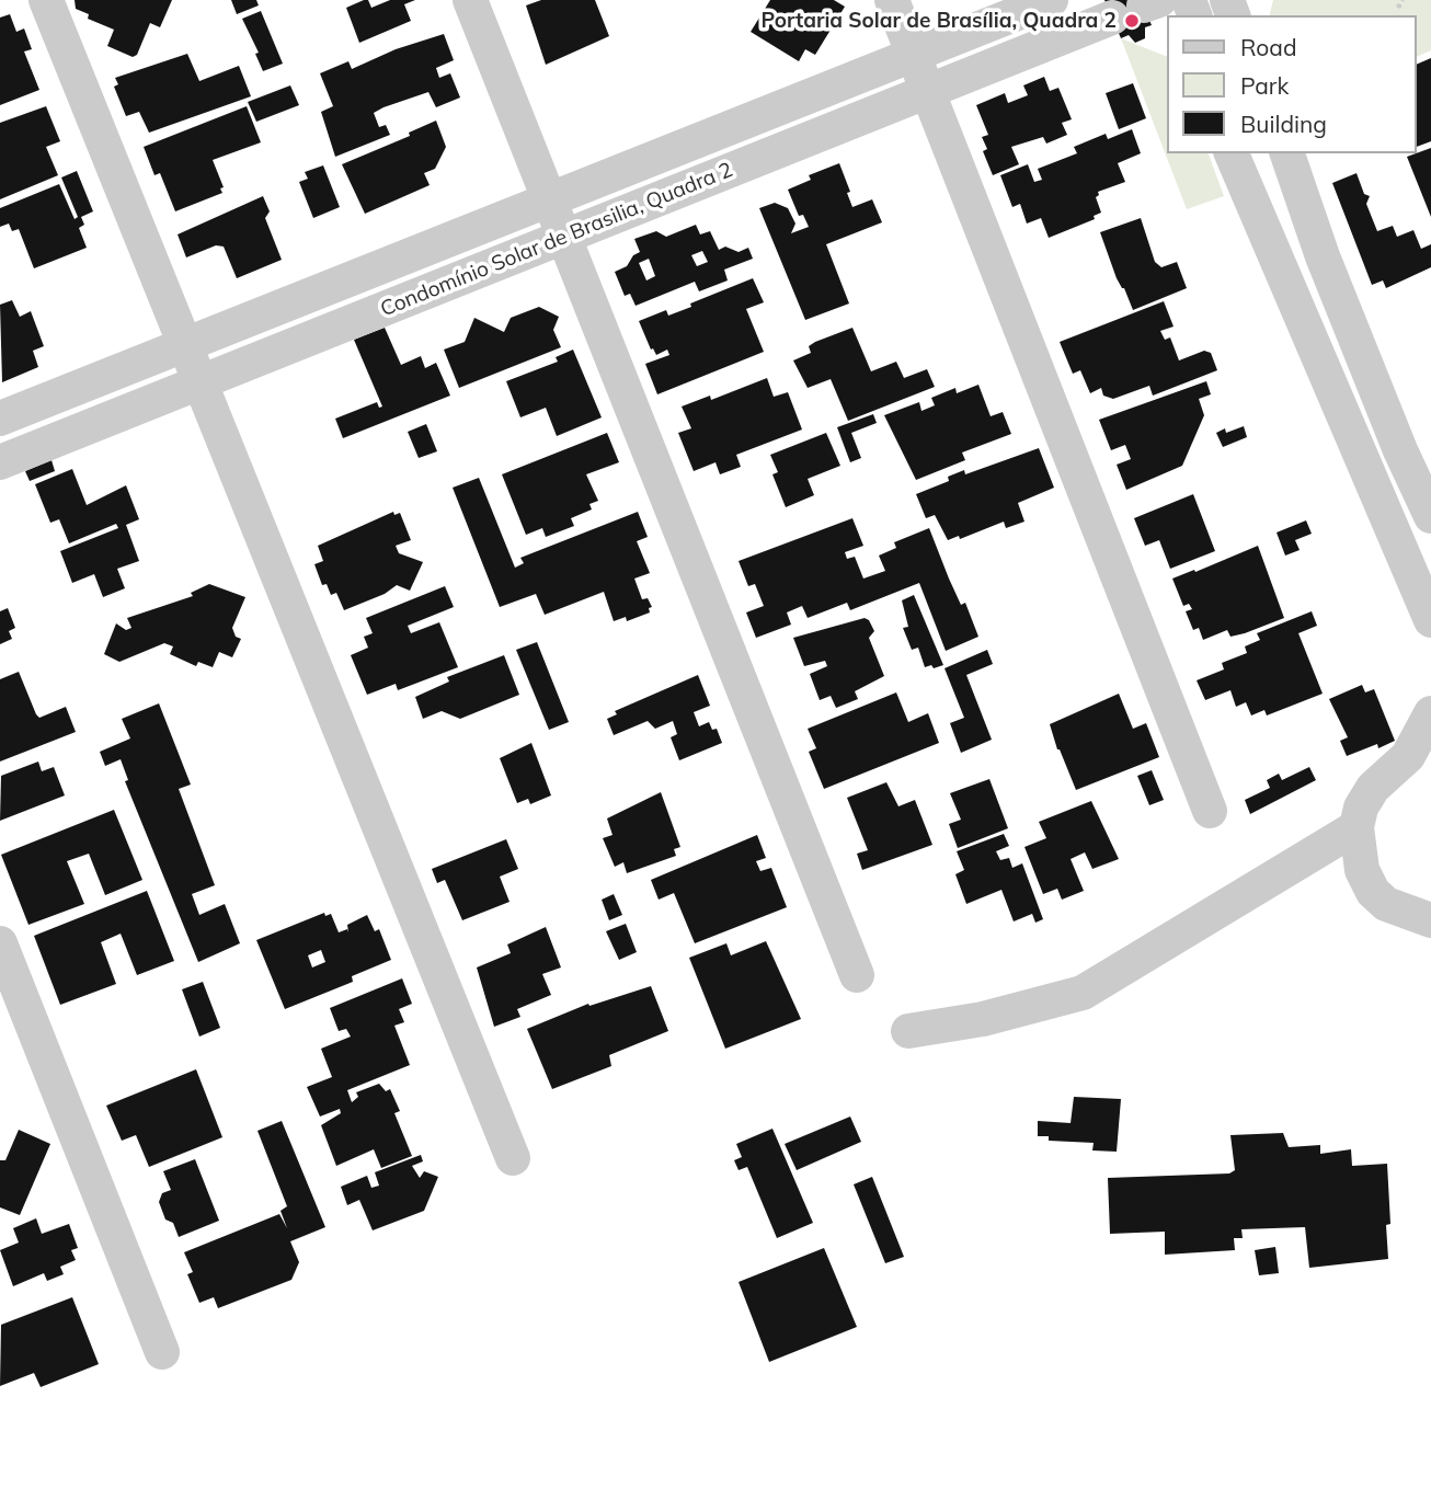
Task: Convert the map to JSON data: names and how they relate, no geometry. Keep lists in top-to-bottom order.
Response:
{
  "streets": {
    "street": ["Condomínio Solar de Brasilia, Quadra 2"]
  },
  "places": ["Portaria Solar de Brasília, Quadra 2"],
  "legend": ["Road", "Park", "Building"]
}
